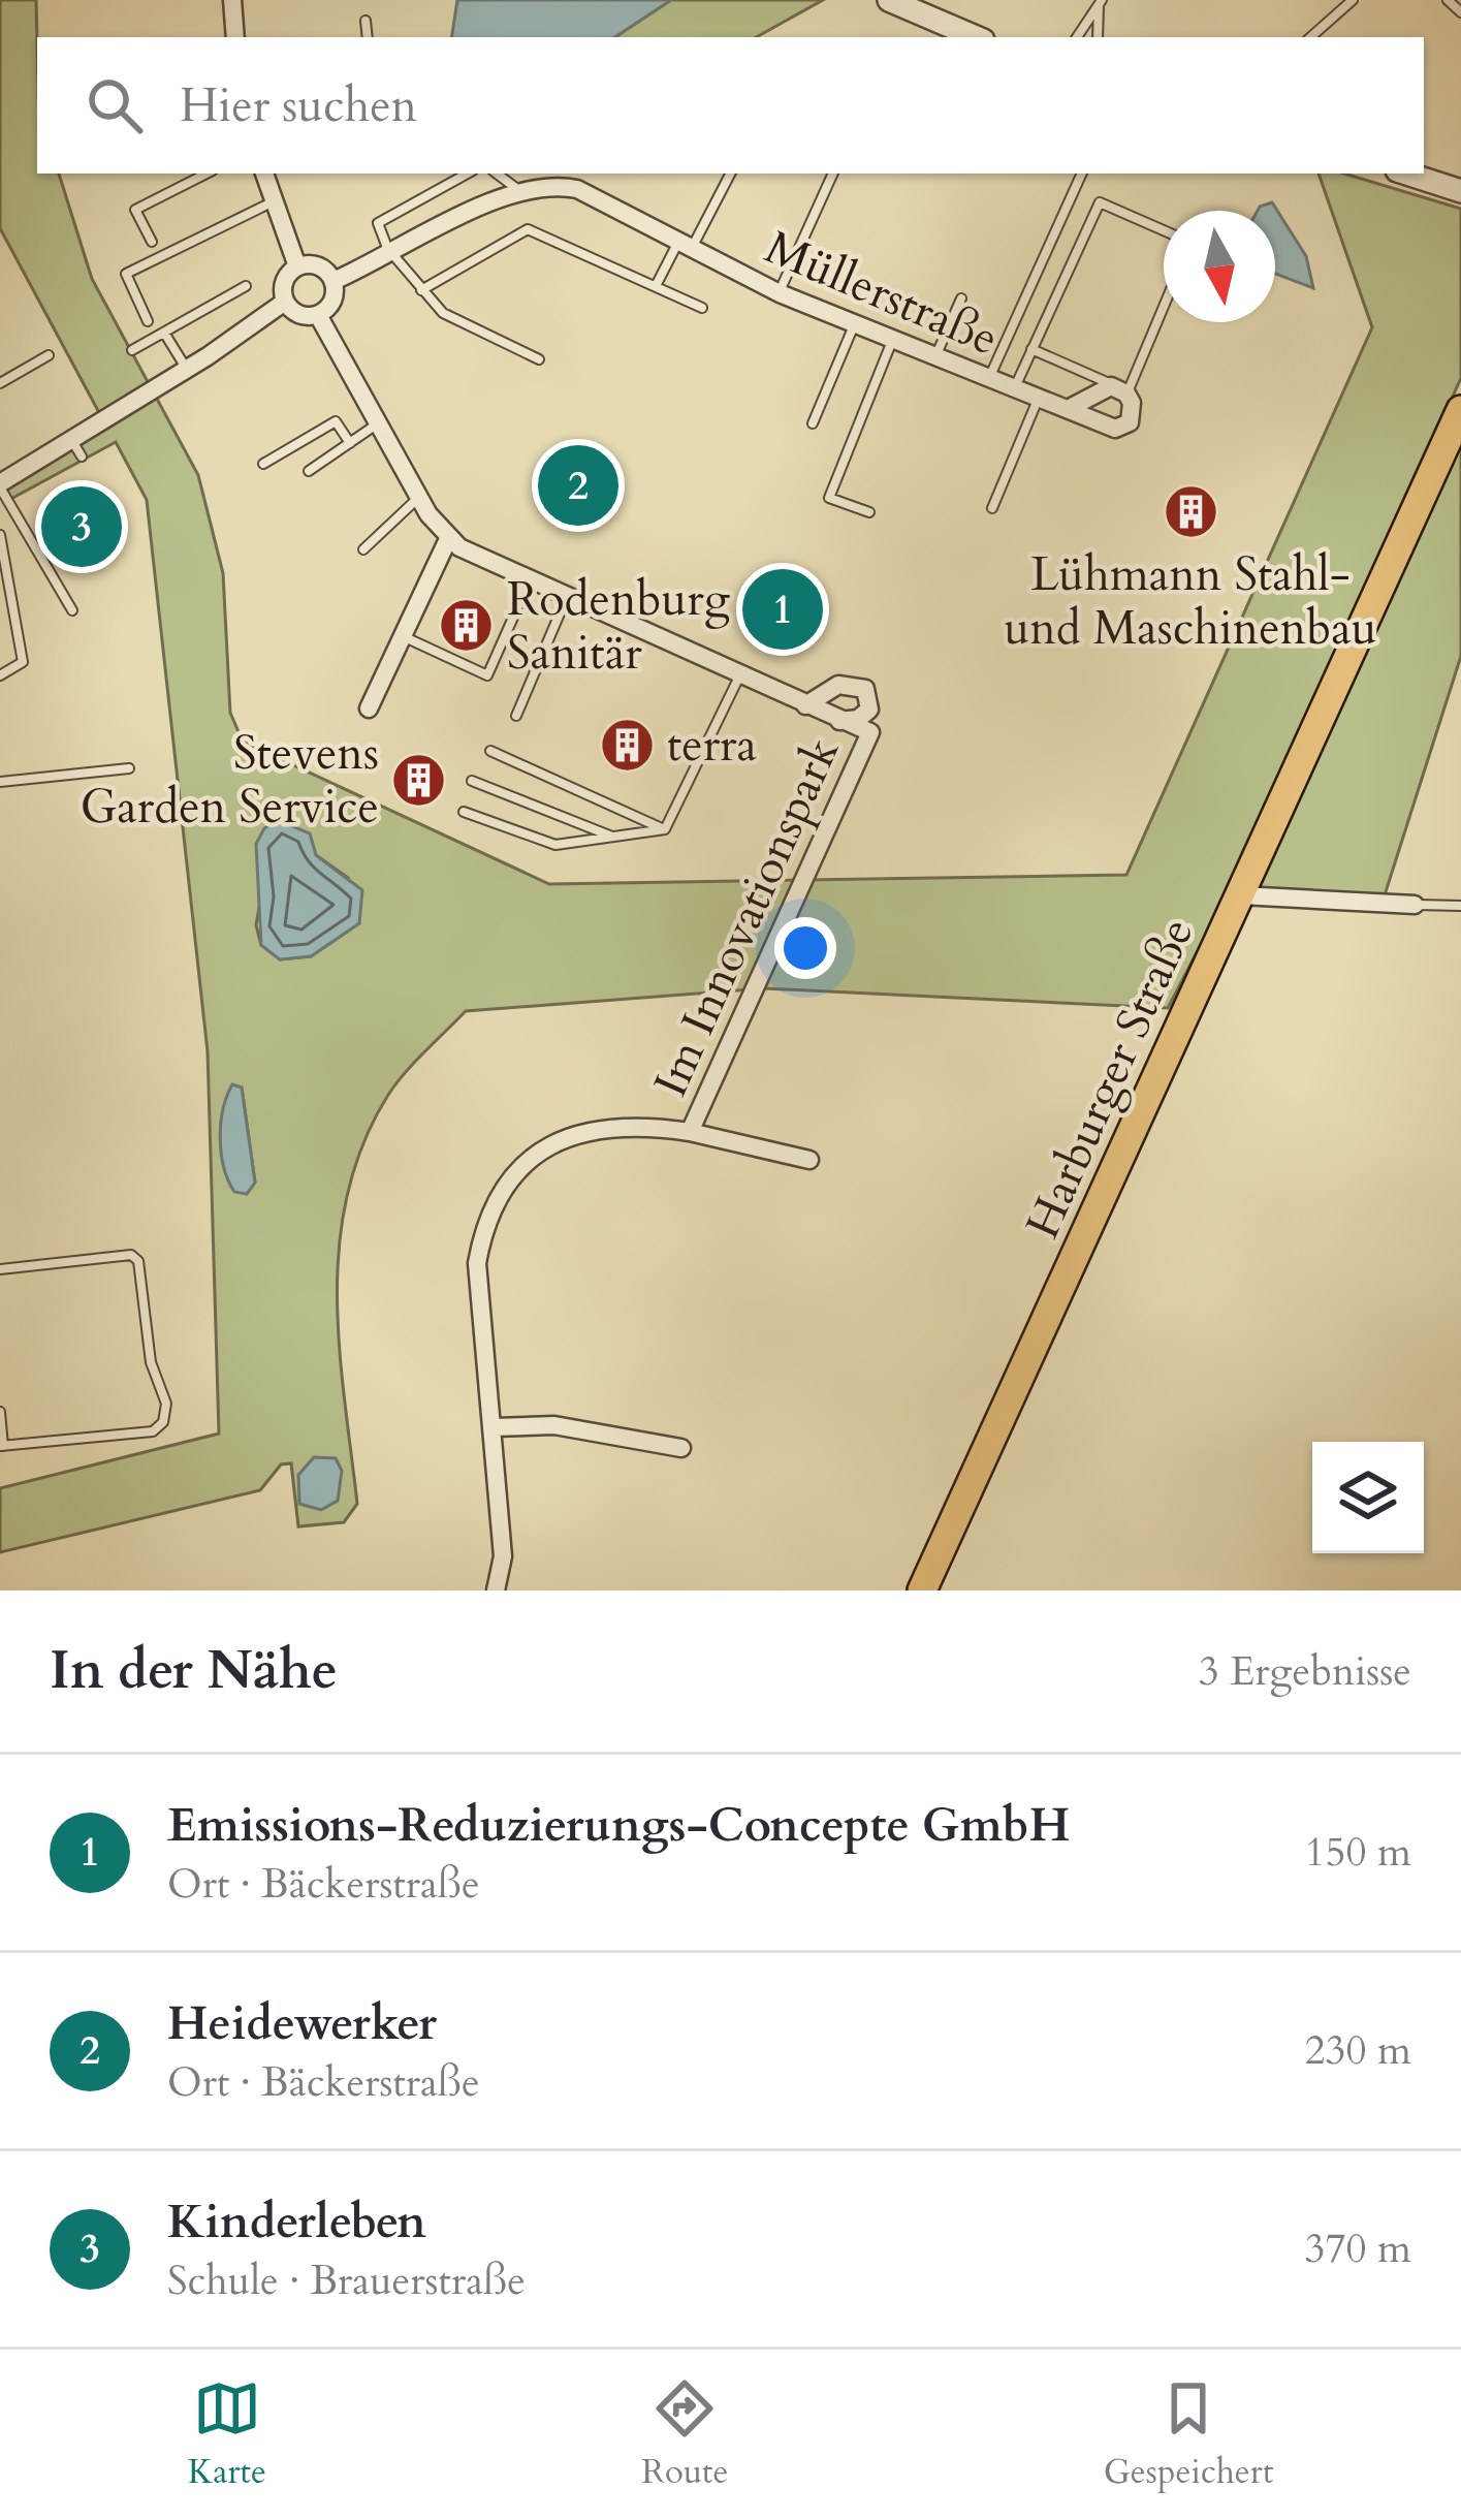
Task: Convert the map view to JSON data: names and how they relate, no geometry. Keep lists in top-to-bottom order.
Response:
{
  "streets": {
    "main road": ["Harburger Straße"],
    "street": ["Müllerstraße", "Im Innovationspark"]
  },
  "places": {
    "building": [
      "Lühmann Stahl- und Maschinenbau",
      "Rodenburg Sanitär",
      "terra",
      "Stevens Garden Service"
    ]
  },
  "north": "bottom",
  "page": {
    "search": "Hier suchen",
    "pins": ["2", "3", "1"],
    "heading": ["In der Nähe", "3 Ergebnisse"],
    "list": [
      {
        "mark": "1",
        "name": "Emissions-Reduzierungs-Concepte GmbH",
        "note": "Ort · Bäckerstraße",
        "value": "150 m"
      },
      {
        "mark": "2",
        "name": "Heidewerker",
        "note": "Ort · Bäckerstraße",
        "value": "230 m"
      },
      {
        "mark": "3",
        "name": "Kinderleben",
        "note": "Schule · Brauerstraße",
        "value": "370 m"
      }
    ],
    "nav": ["Karte", "Route", "Gespeichert"]
  }
}
